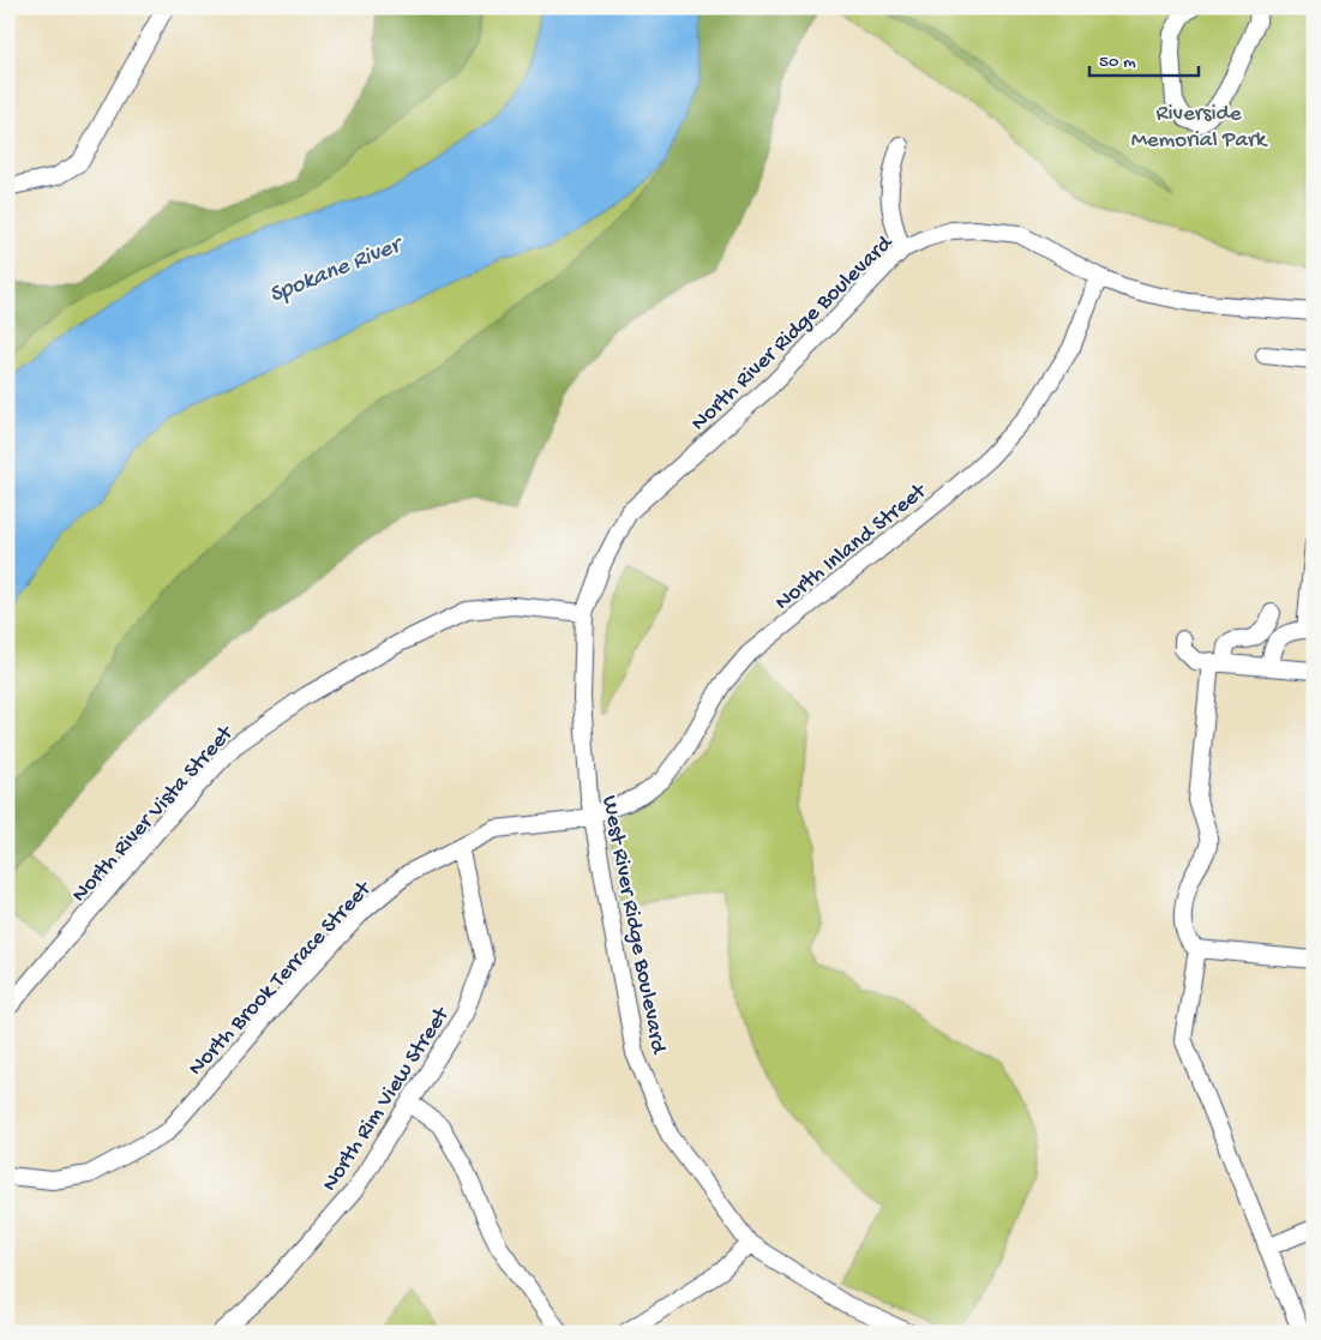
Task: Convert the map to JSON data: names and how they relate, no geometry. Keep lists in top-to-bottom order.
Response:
{
  "streets": {
    "street": [
      "North River Ridge Boulevard",
      "North Inland Street",
      "North River Vista Street",
      "West River Ridge Boulevard",
      "North Brook Terrace Street",
      "North Rim View Street"
    ]
  },
  "crossings": [
    ["North River Ridge Boulevard", "North Inland Street"],
    ["North River Ridge Boulevard", "North River Vista Street"],
    ["North River Ridge Boulevard", "West River Ridge Boulevard"],
    ["North Inland Street", "West River Ridge Boulevard"],
    ["North Inland Street", "North Brook Terrace Street"],
    ["North River Vista Street", "West River Ridge Boulevard"],
    ["West River Ridge Boulevard", "North Brook Terrace Street"],
    ["North Brook Terrace Street", "North Rim View Street"]
  ],
  "water": ["Spokane River"],
  "parks": ["Riverside Memorial Park"],
  "scale_bar": "50 m"
}
